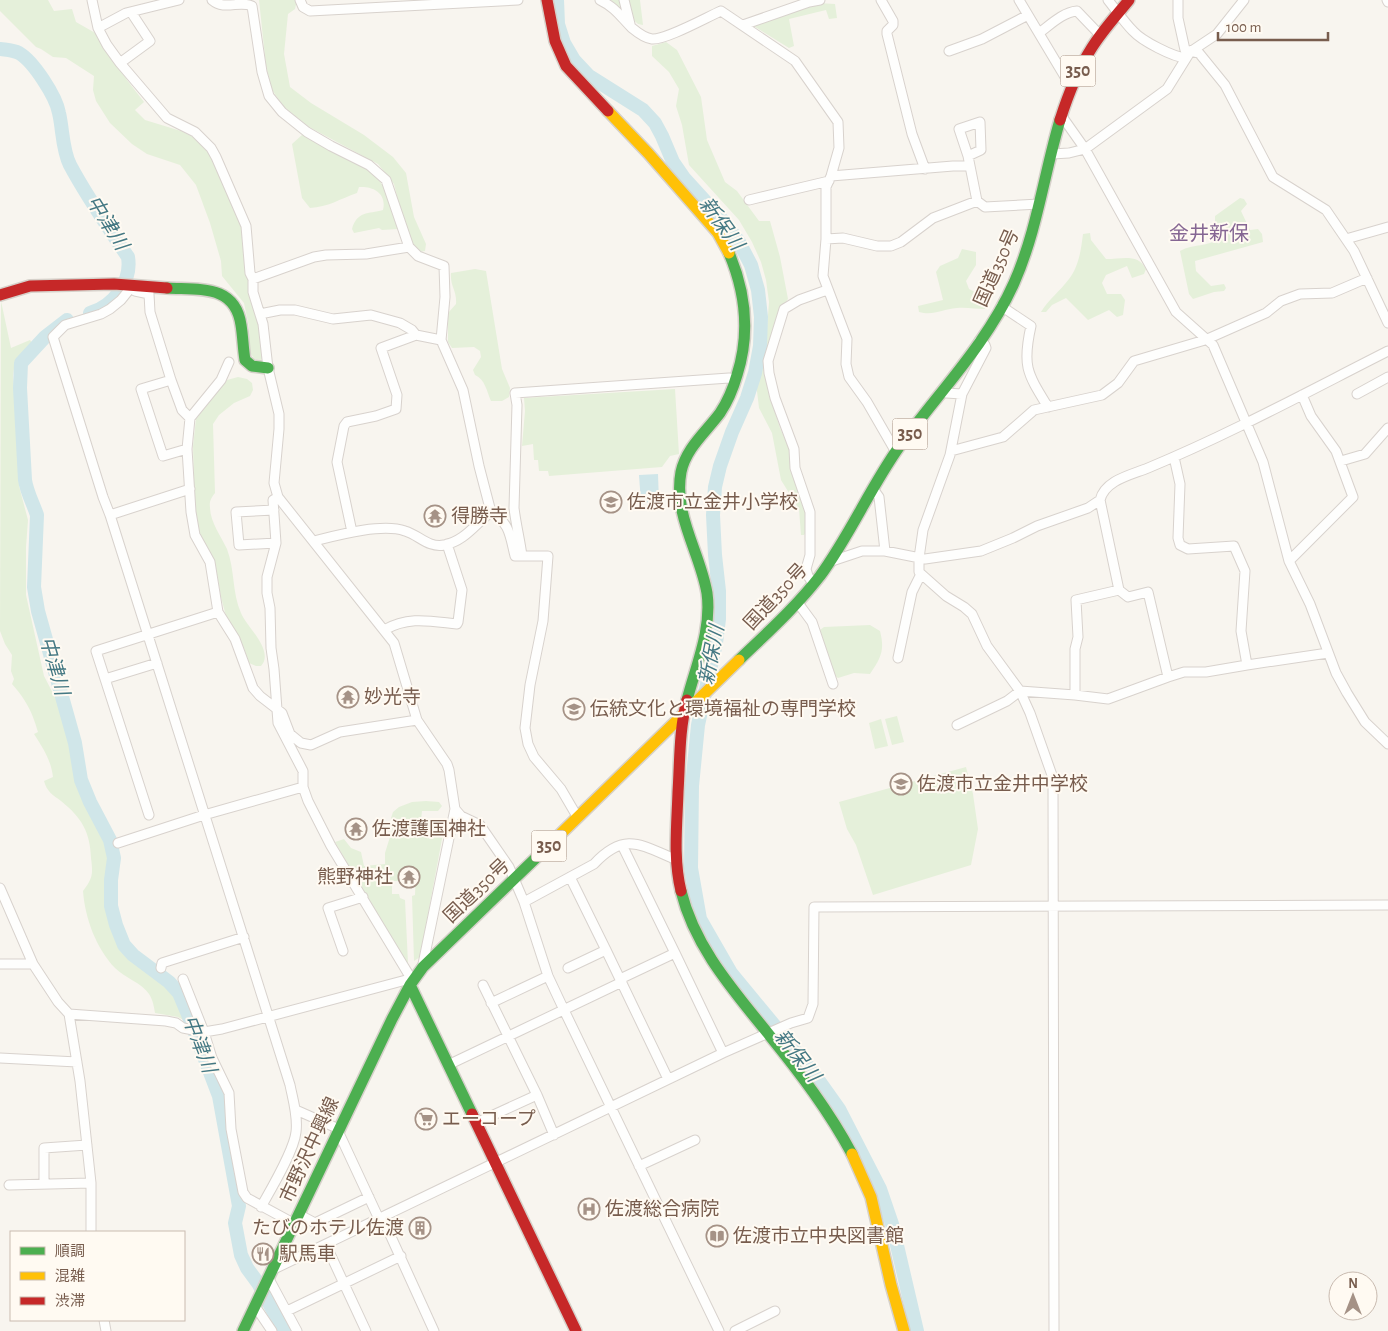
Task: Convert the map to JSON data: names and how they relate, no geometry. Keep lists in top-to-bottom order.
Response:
{
  "streets": {
    "main road": ["350", "国道350号", "市野沢中興線"]
  },
  "crossings": [
    ["国道350号", "市野沢中興線"]
  ],
  "districts": ["金井新保"],
  "water": ["中津川", "新保川"],
  "places": {
    "school or university": ["佐渡市立金井小学校", "伝統文化と環境福祉の専門学校", "佐渡市立金井中学校"],
    "temple": [
      "得勝寺",
      "妙光寺",
      "佐渡護国神社",
      "熊野神社"
    ],
    "supermarket": ["エーコープ"],
    "hospital": ["佐渡総合病院"],
    "building": ["たびのホテル佐渡"],
    "library": ["佐渡市立中央図書館"],
    "restaurant": ["駅馬車"]
  },
  "legend": ["順調", "混雑", "渋滞"],
  "scale_bar": "100 m",
  "north": "top"
}
